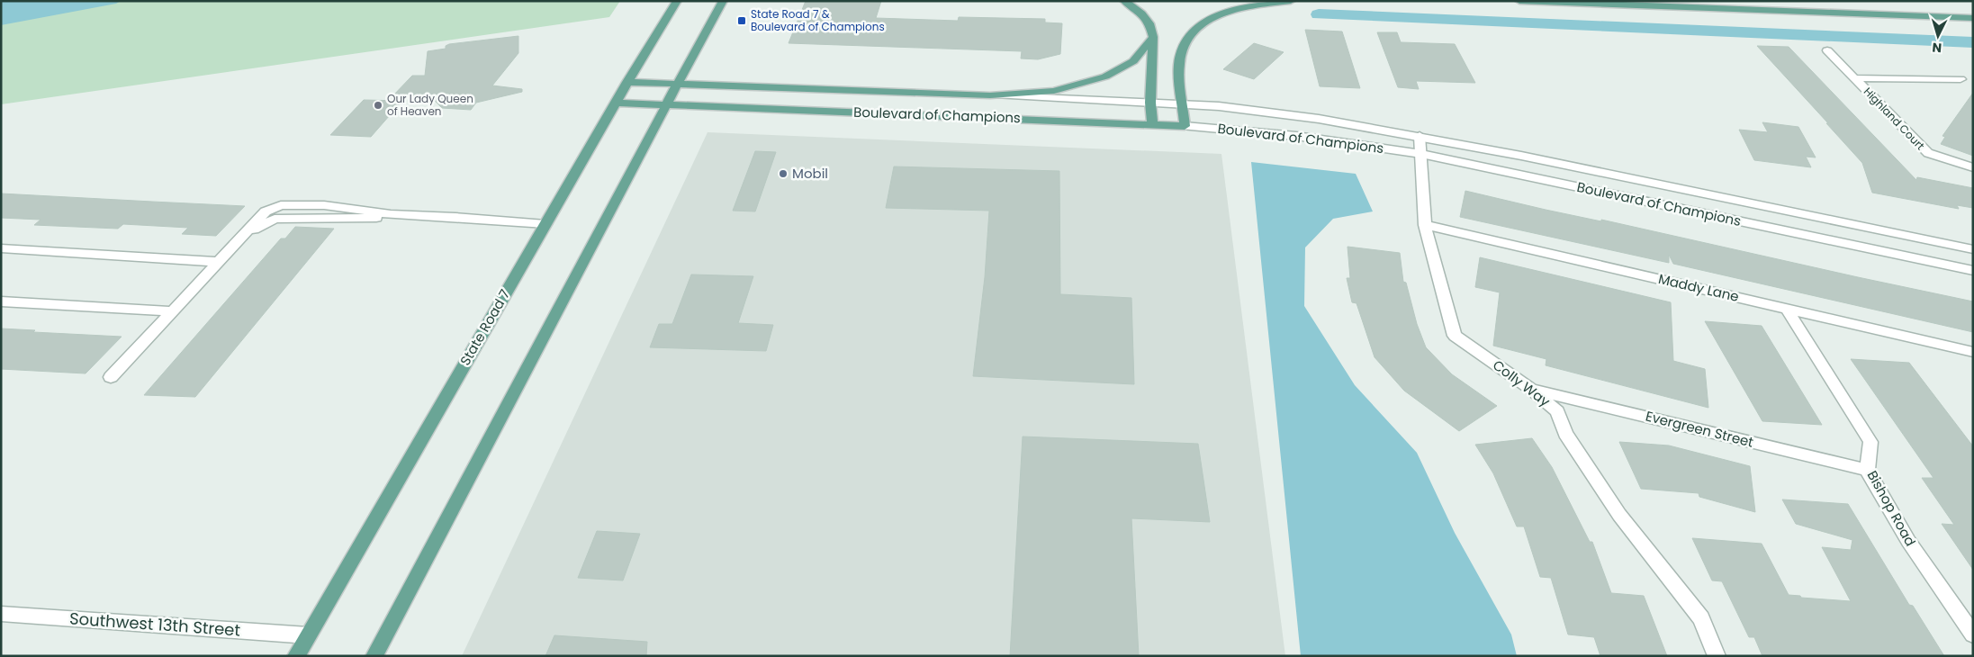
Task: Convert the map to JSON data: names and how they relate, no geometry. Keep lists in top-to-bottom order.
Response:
{
  "streets": {
    "main road": ["Boulevard of Champions", "State Road 7"],
    "street": [
      "Highland Court",
      "Maddy Lane",
      "Colly Way",
      "Evergreen Street",
      "Bishop Road",
      "Southwest 13th Street"
    ]
  },
  "crossings": [
    ["Boulevard of Champions", "State Road 7"],
    ["Boulevard of Champions", "Colly Way"],
    ["Maddy Lane", "Colly Way"],
    ["Maddy Lane", "Bishop Road"],
    ["State Road 7", "Southwest 13th Street"],
    ["Colly Way", "Evergreen Street"],
    ["Evergreen Street", "Bishop Road"]
  ],
  "places": {
    "transit": ["State Road 7 & Boulevard of Champions"],
    "other": ["Our Lady Queen of Heaven", "Mobil"]
  },
  "north": "bottom"
}
